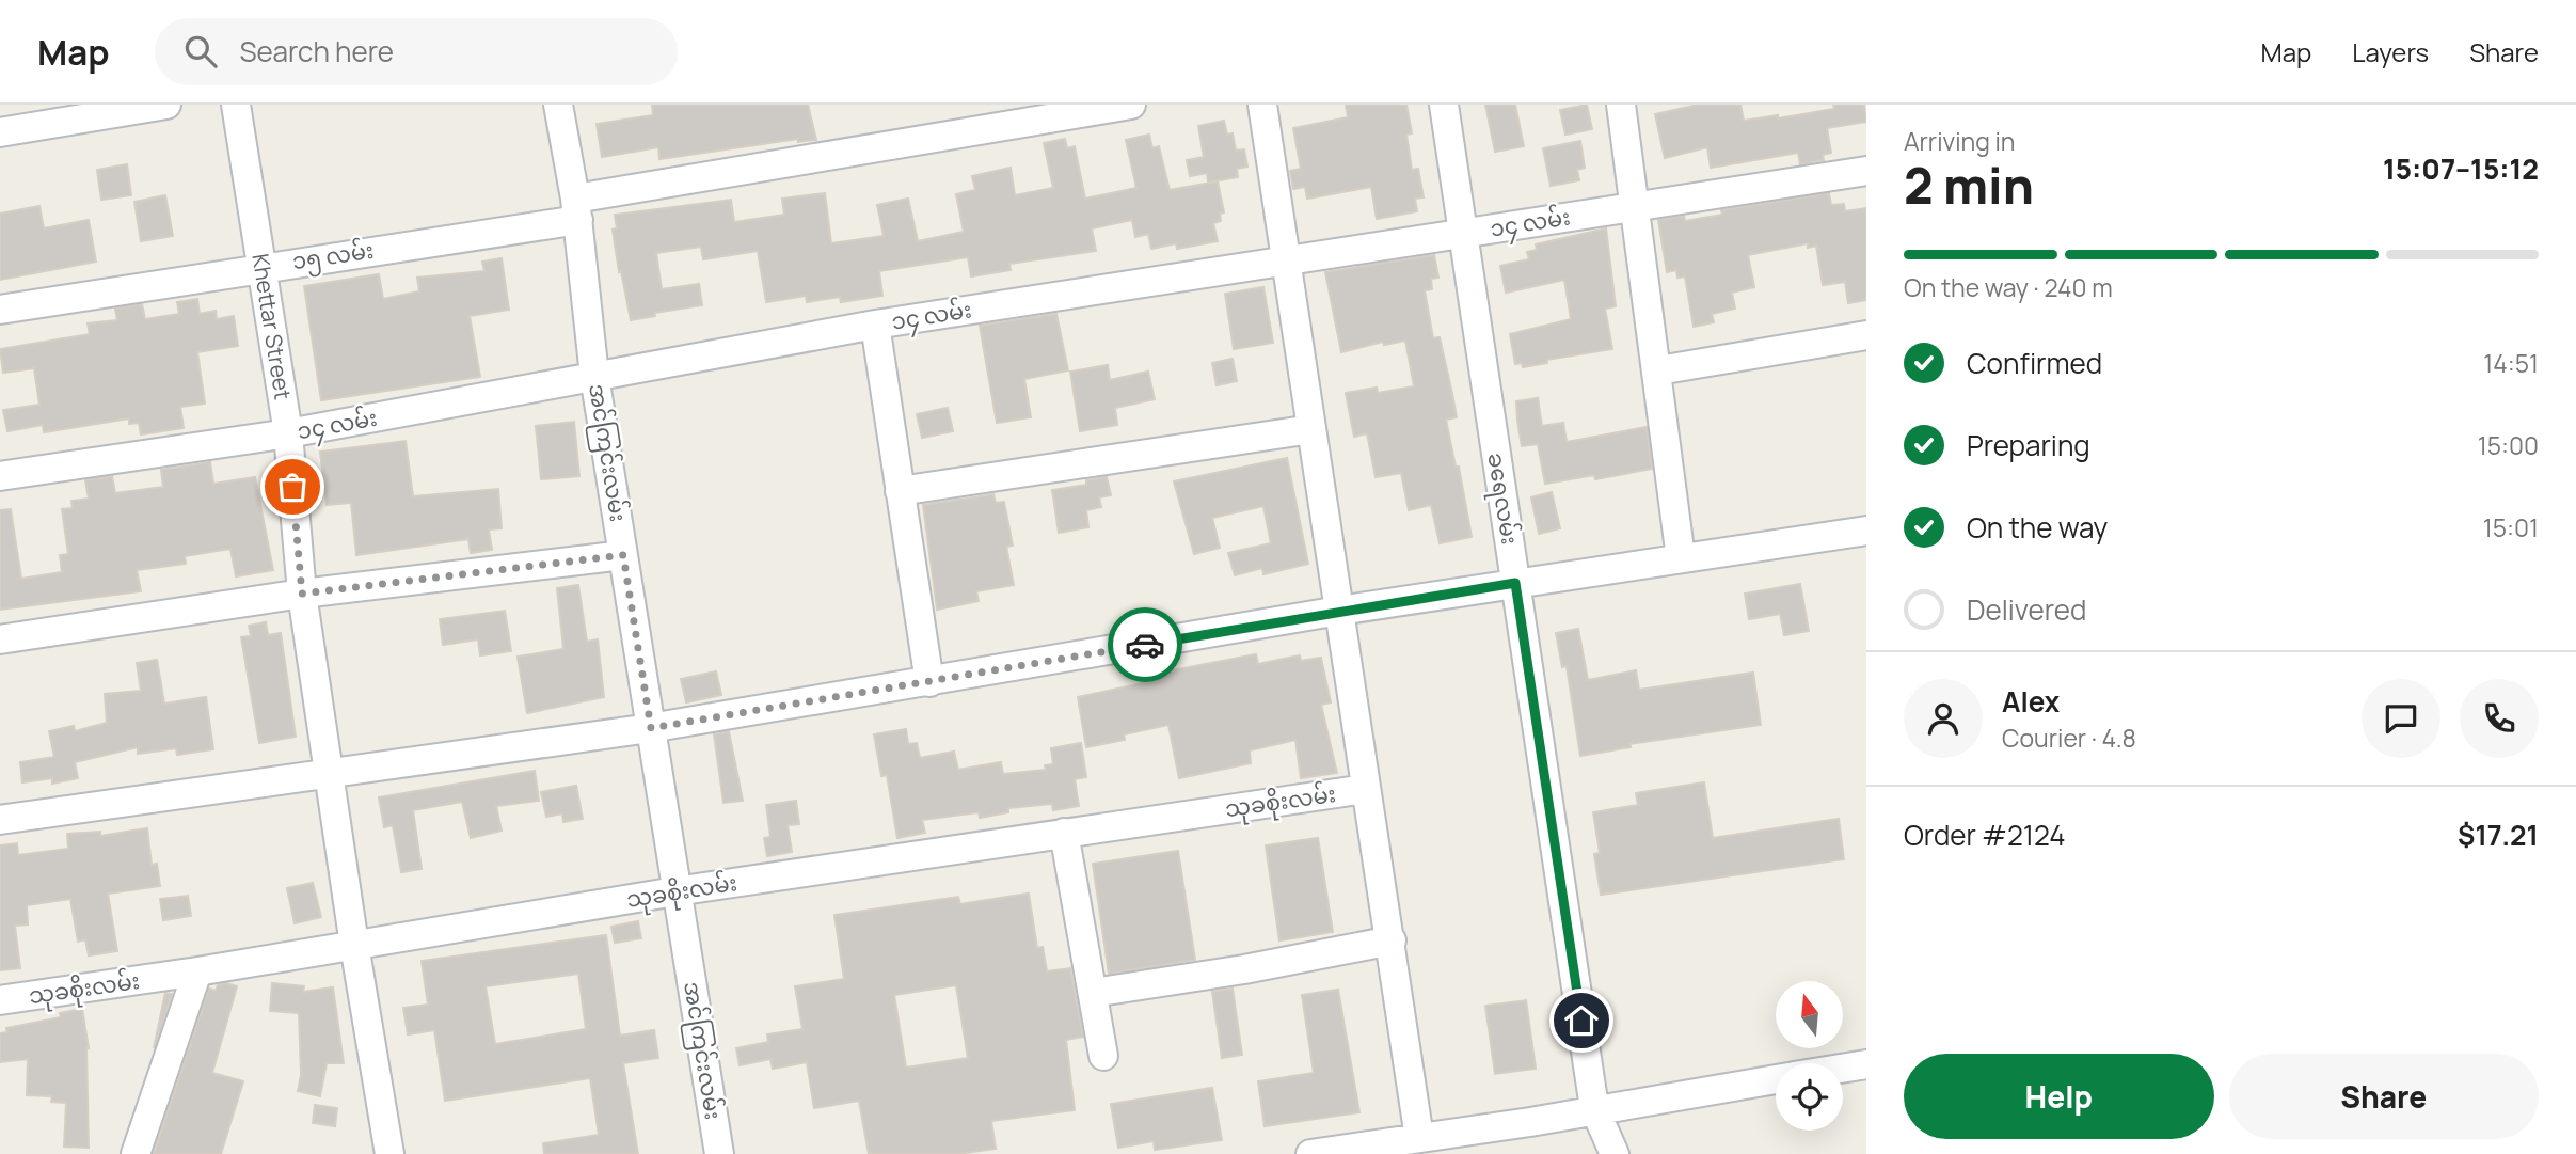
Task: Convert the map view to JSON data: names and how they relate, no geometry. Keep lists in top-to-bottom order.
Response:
{
  "streets": {
    "street": [
      "၁၄ လမ်း",
      "၁၅ လမ်း",
      "Khettar Street",
      "အင်ကြင်းလမ်း",
      "ခရေလမ်း",
      "သုခစိုးလမ်း"
    ]
  },
  "crossings": [
    ["၁၄ လမ်း", "Khettar Street"],
    ["၁၄ လမ်း", "အင်ကြင်းလမ်း"],
    ["၁၄ လမ်း", "ခရေလမ်း"],
    ["၁၅ လမ်း", "Khettar Street"],
    ["၁၅ လမ်း", "အင်ကြင်းလမ်း"],
    ["Khettar Street", "သုခစိုးလမ်း"],
    ["အင်ကြင်းလမ်း", "သုခစိုးလမ်း"]
  ],
  "north": "top",
  "page": {
    "header": "Map",
    "search": "Search here",
    "nav": ["Map", "Layers", "Share"],
    "heading": ["2 min", "Arriving in", "15:07–15:12"],
    "panel": [
      "Alex",
      "Courier · 4.8",
      "Order #2124",
      "$17.21"
    ],
    "bar": "On the way · 240 m",
    "list": [
      ["Confirmed", "14:51"],
      ["Preparing", "15:00"],
      ["On the way", "15:01"],
      "Delivered"
    ],
    "buttons": ["Help", "Share"]
  }
}
